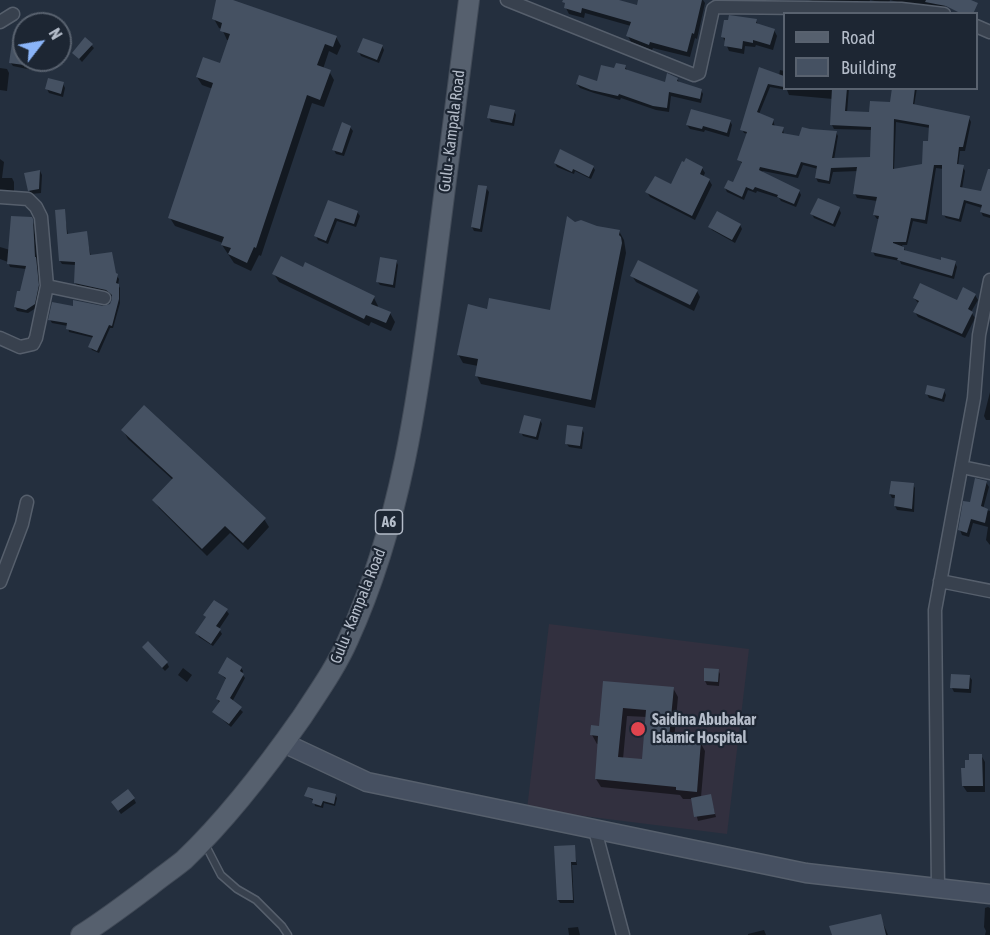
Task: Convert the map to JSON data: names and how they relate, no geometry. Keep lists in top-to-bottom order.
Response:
{
  "streets": {
    "main road": ["Gulu - Kampala Road", "A6"]
  },
  "places": ["Saidina Abubakar Islamic Hospital"],
  "legend": ["Road", "Building"],
  "north": "top right"
}
